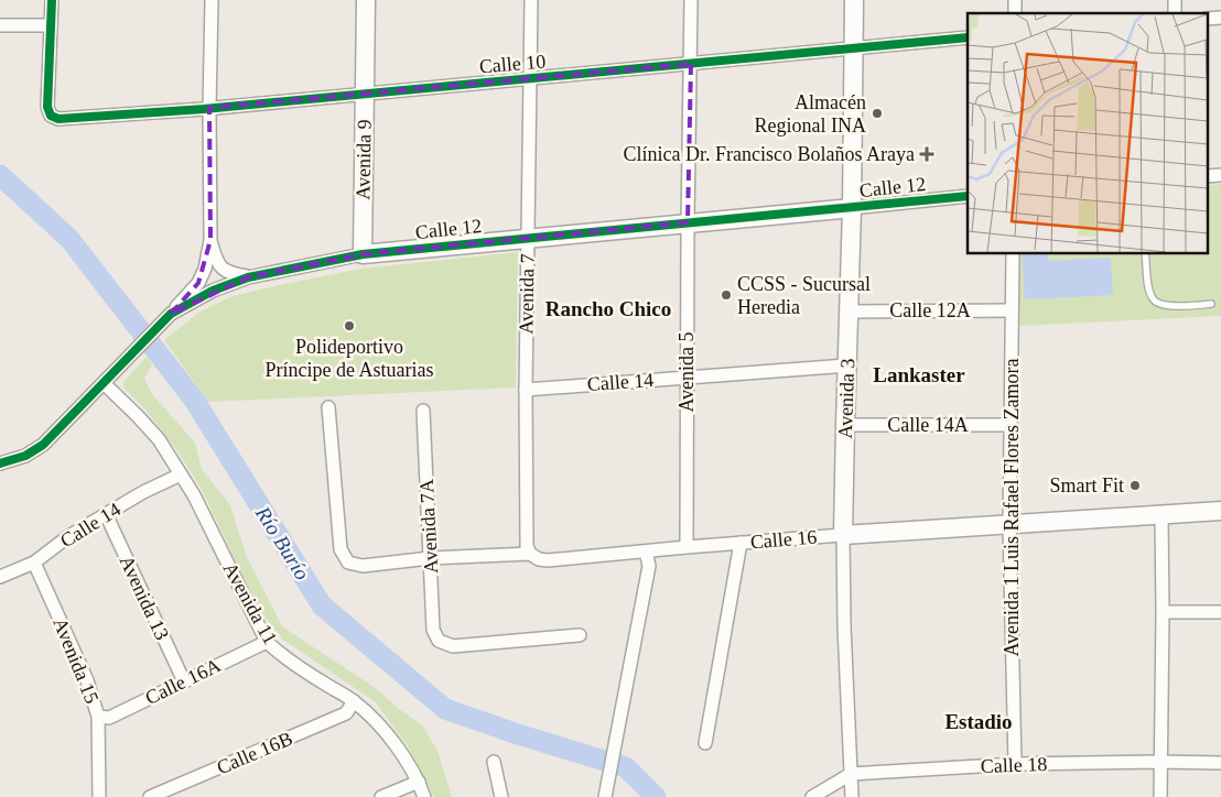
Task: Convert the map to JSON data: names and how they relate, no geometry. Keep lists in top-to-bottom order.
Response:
{
  "streets": {
    "street": [
      "Calle 10",
      "Avenida 9",
      "Calle 12",
      "Avenida 7",
      "Calle 12A",
      "Avenida 5",
      "Calle 14",
      "Avenida 3",
      "Calle 14A",
      "Avenida 1 Luis Rafael Flores Zamora",
      "Avenida 7A",
      "Calle 16",
      "Avenida 13",
      "Avenida 11",
      "Avenida 15",
      "Calle 16A",
      "Calle 16B",
      "Calle 18"
    ]
  },
  "crossings": [
    ["Calle 10", "Avenida 9"],
    ["Calle 10", "Avenida 7"],
    ["Calle 10", "Avenida 5"],
    ["Calle 10", "Avenida 3"],
    ["Avenida 9", "Calle 12"],
    ["Calle 12", "Avenida 7"],
    ["Calle 12", "Avenida 5"],
    ["Calle 12", "Avenida 3"],
    ["Calle 12", "Avenida 11"],
    ["Avenida 7", "Calle 14"],
    ["Avenida 7", "Calle 16"],
    ["Calle 12A", "Avenida 3"],
    ["Calle 12A", "Avenida 1 Luis Rafael Flores Zamora"],
    ["Avenida 5", "Calle 14"],
    ["Avenida 5", "Calle 16"],
    ["Calle 14", "Avenida 3"],
    ["Calle 14", "Avenida 13"],
    ["Calle 14", "Avenida 11"],
    ["Calle 14", "Avenida 15"],
    ["Avenida 3", "Calle 14A"],
    ["Avenida 3", "Calle 16"],
    ["Avenida 3", "Calle 18"],
    ["Calle 14A", "Avenida 1 Luis Rafael Flores Zamora"],
    ["Avenida 1 Luis Rafael Flores Zamora", "Calle 16"],
    ["Avenida 1 Luis Rafael Flores Zamora", "Calle 18"],
    ["Avenida 7A", "Calle 16"],
    ["Avenida 13", "Calle 16A"],
    ["Avenida 11", "Calle 16A"],
    ["Avenida 11", "Calle 16B"],
    ["Avenida 15", "Calle 16A"]
  ],
  "districts": ["Rancho Chico", "Lankaster", "Estadio"],
  "water": ["Río Burío"],
  "places": {
    "other": [
      "Almacén Regional INA",
      "CCSS - Sucursal Heredia",
      "Polideportivo Príncipe de Astuarias",
      "Smart Fit"
    ],
    "health": ["Clínica Dr. Francisco Bolaños Araya"]
  }
}
